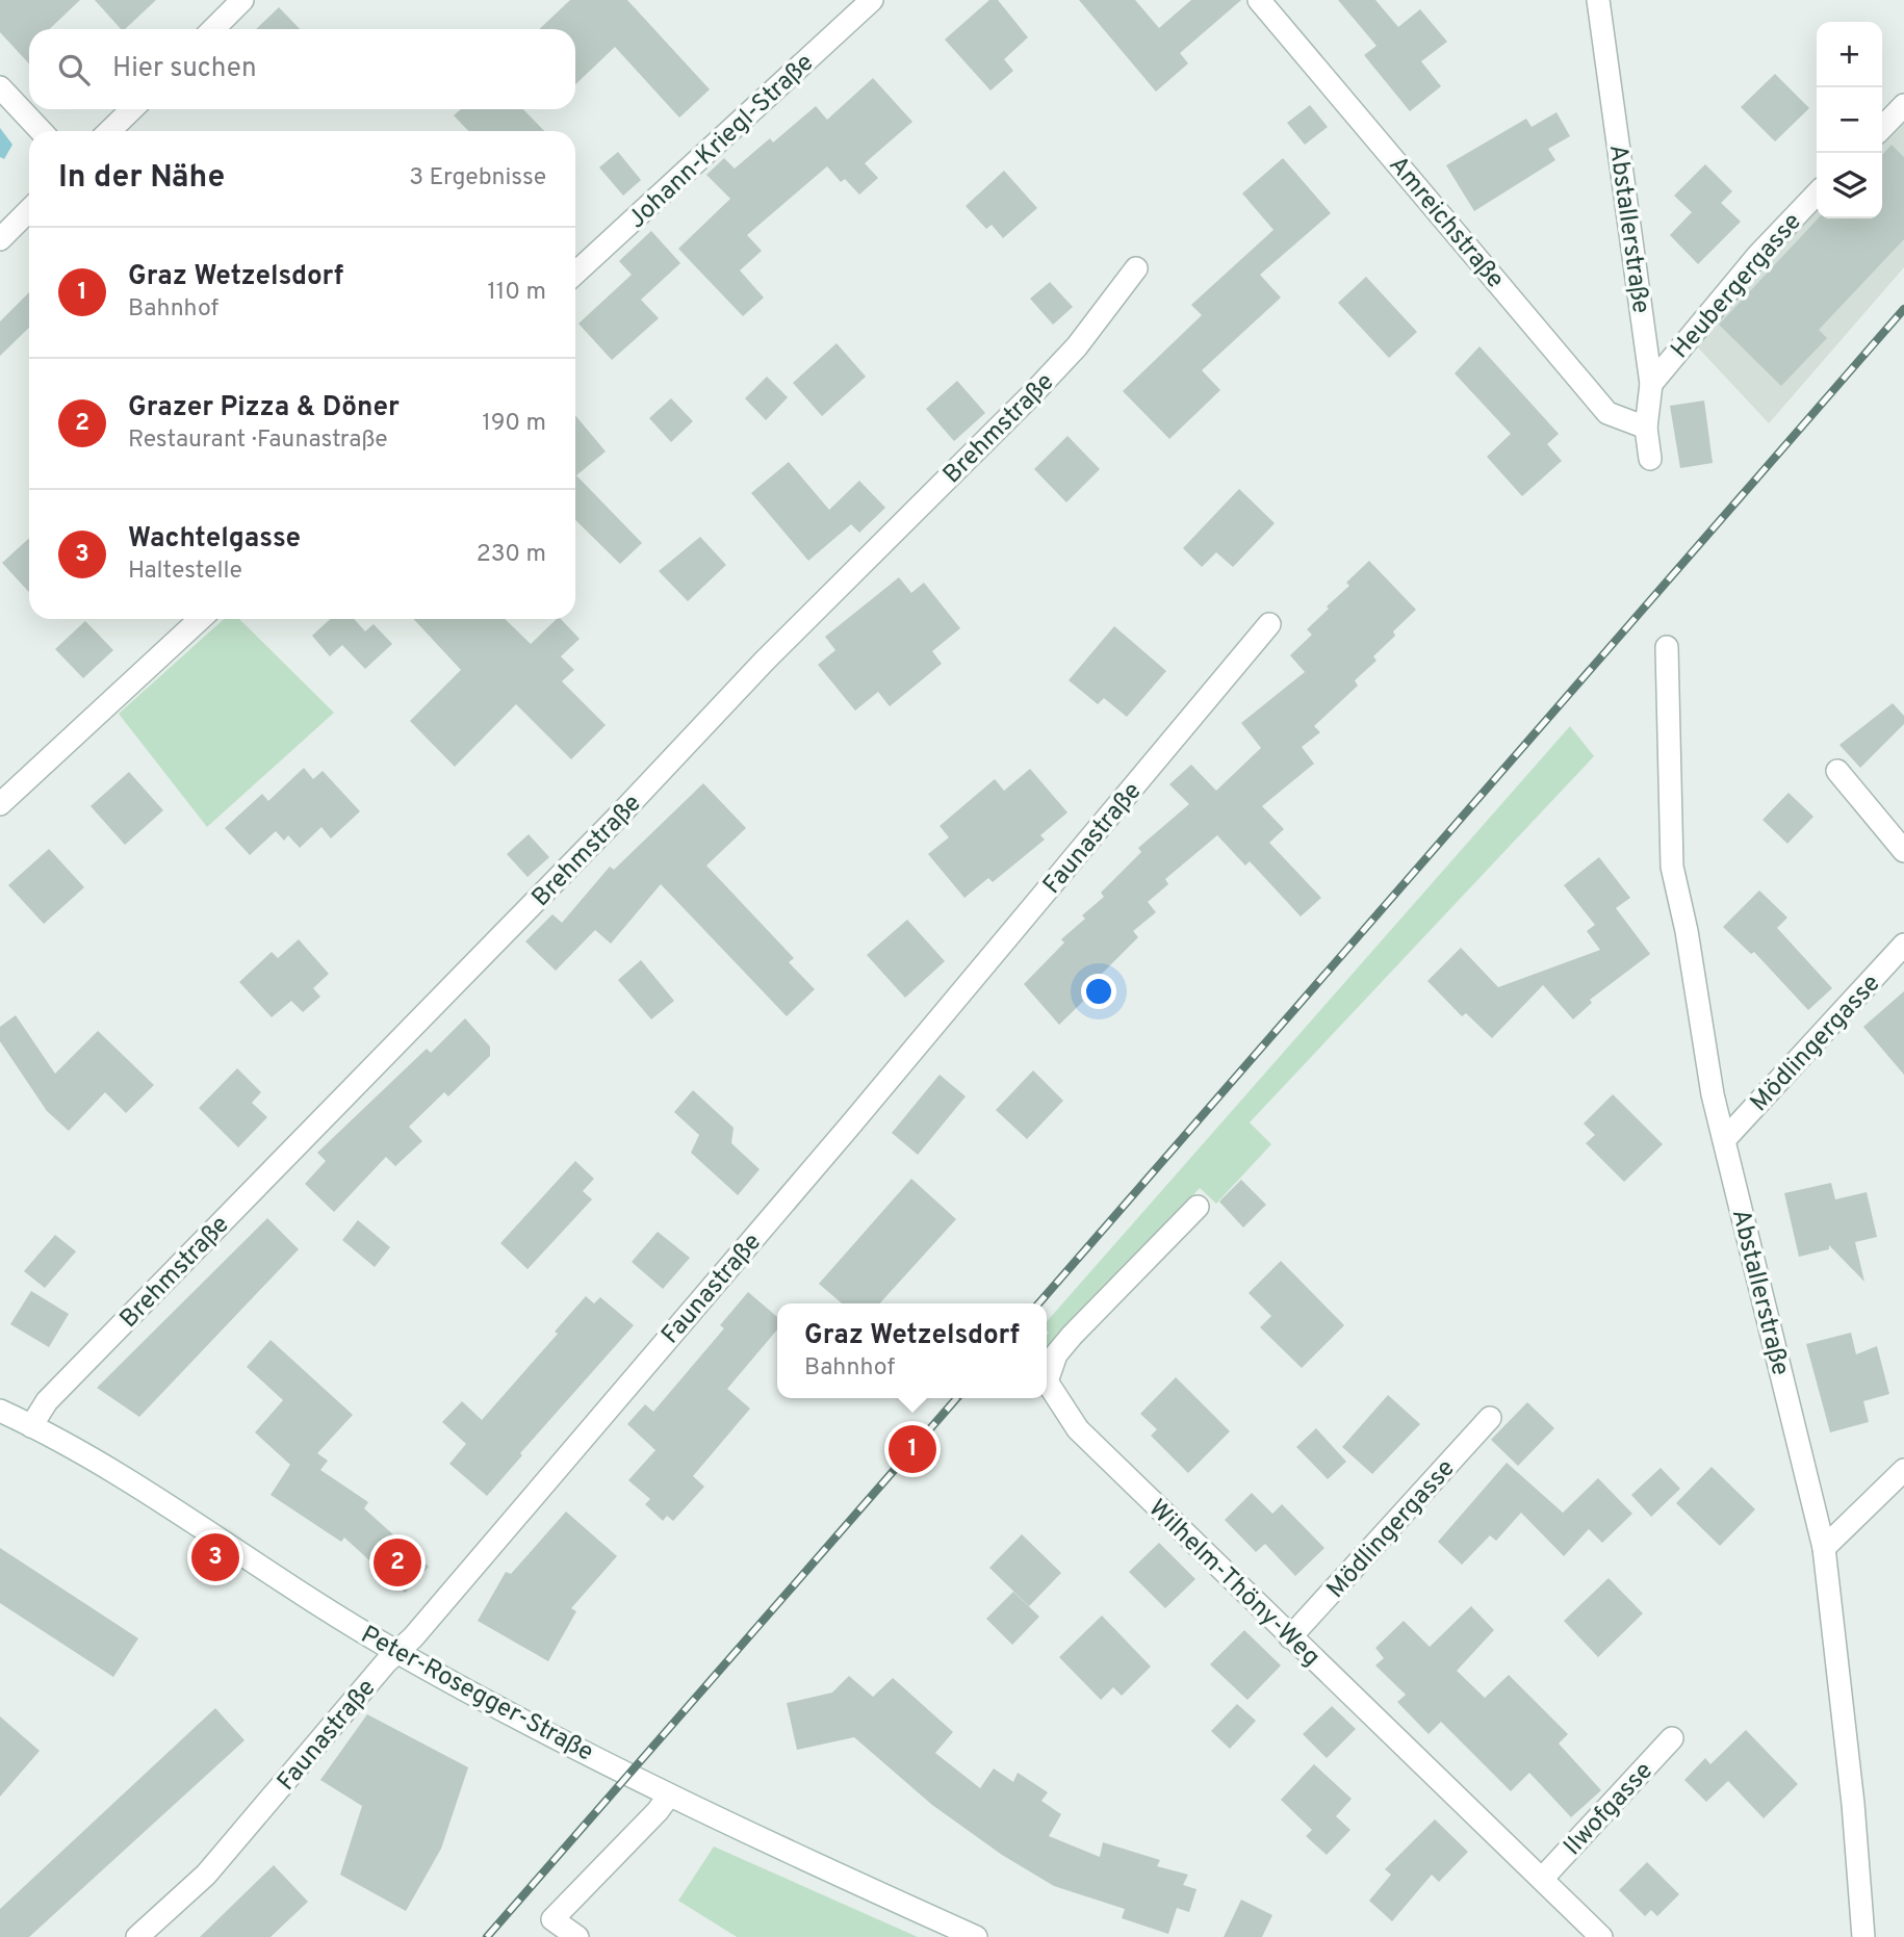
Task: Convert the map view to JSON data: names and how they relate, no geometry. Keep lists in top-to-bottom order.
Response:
{
  "streets": {
    "street": [
      "Johann-Kriegl-Straße",
      "Amreichstraße",
      "Abstallerstraße",
      "Heubergergasse",
      "Brehmstraße",
      "Faunastraße",
      "Mödlingergasse",
      "Wilhelm-Thöny-Weg",
      "Peter-Rosegger-Straße",
      "Ilwofgasse"
    ]
  },
  "crossings": [
    ["Amreichstraße", "Abstallerstraße"],
    ["Abstallerstraße", "Heubergergasse"],
    ["Abstallerstraße", "Mödlingergasse"],
    ["Brehmstraße", "Peter-Rosegger-Straße"],
    ["Faunastraße", "Peter-Rosegger-Straße"],
    ["Mödlingergasse", "Wilhelm-Thöny-Weg"],
    ["Wilhelm-Thöny-Weg", "Ilwofgasse"]
  ],
  "page": {
    "map_buttons": ["+", "−"],
    "search": "Hier suchen",
    "heading": ["In der Nähe", "3 Ergebnisse"],
    "list": [
      {
        "mark": "1",
        "name": "Graz Wetzelsdorf",
        "note": "Bahnhof",
        "value": "110 m"
      },
      {
        "mark": "2",
        "name": "Grazer Pizza & Döner",
        "note": "Restaurant · Faunastraße",
        "value": "190 m"
      },
      {
        "mark": "3",
        "name": "Wachtelgasse",
        "note": "Haltestelle",
        "value": "230 m"
      }
    ],
    "popup": ["Graz Wetzelsdorf", "Bahnhof"],
    "pins": ["1", "3", "2"]
  }
}
